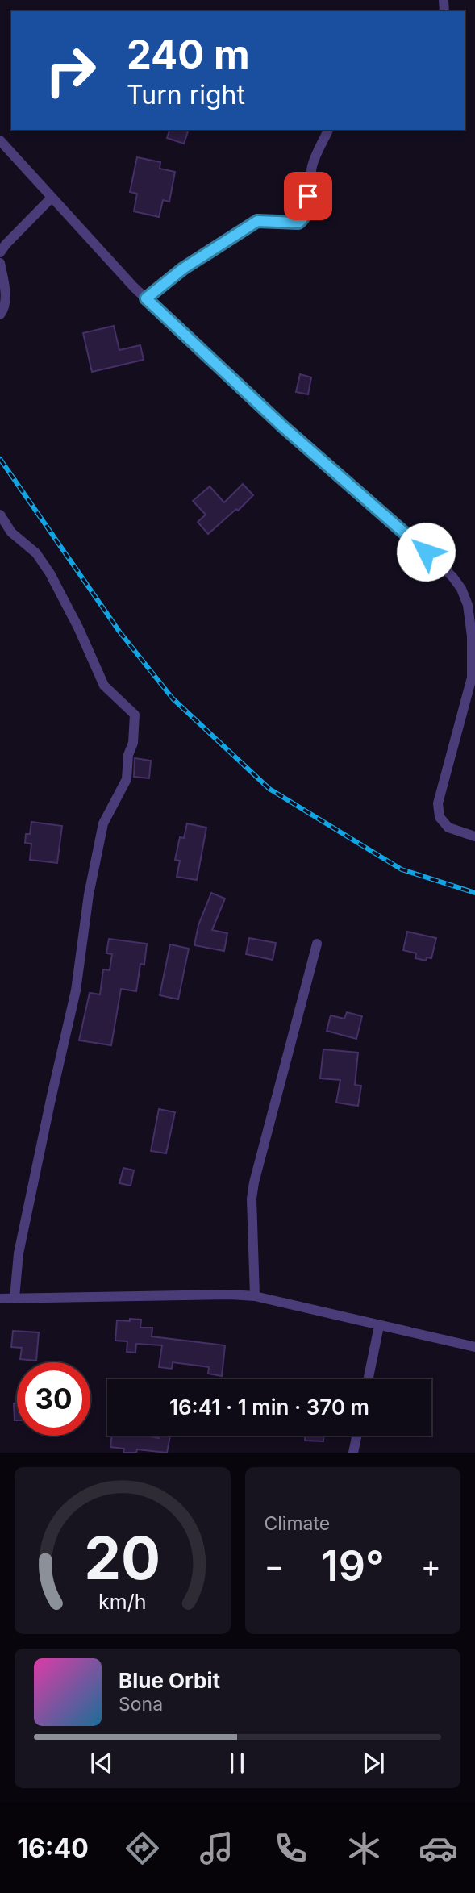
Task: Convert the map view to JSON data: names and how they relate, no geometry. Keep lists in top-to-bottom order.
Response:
{
  "page": {
    "turn": ["240 m", "Turn right"],
    "limit": "30",
    "trip": "16:41 · 1 min · 370 m",
    "tile": "Climate",
    "heat": ["−", "19°", "+"],
    "song": ["Blue Orbit", "Sona"],
    "tabs": "16:40",
    "gauge": ["20", "km/h"]
  }
}
